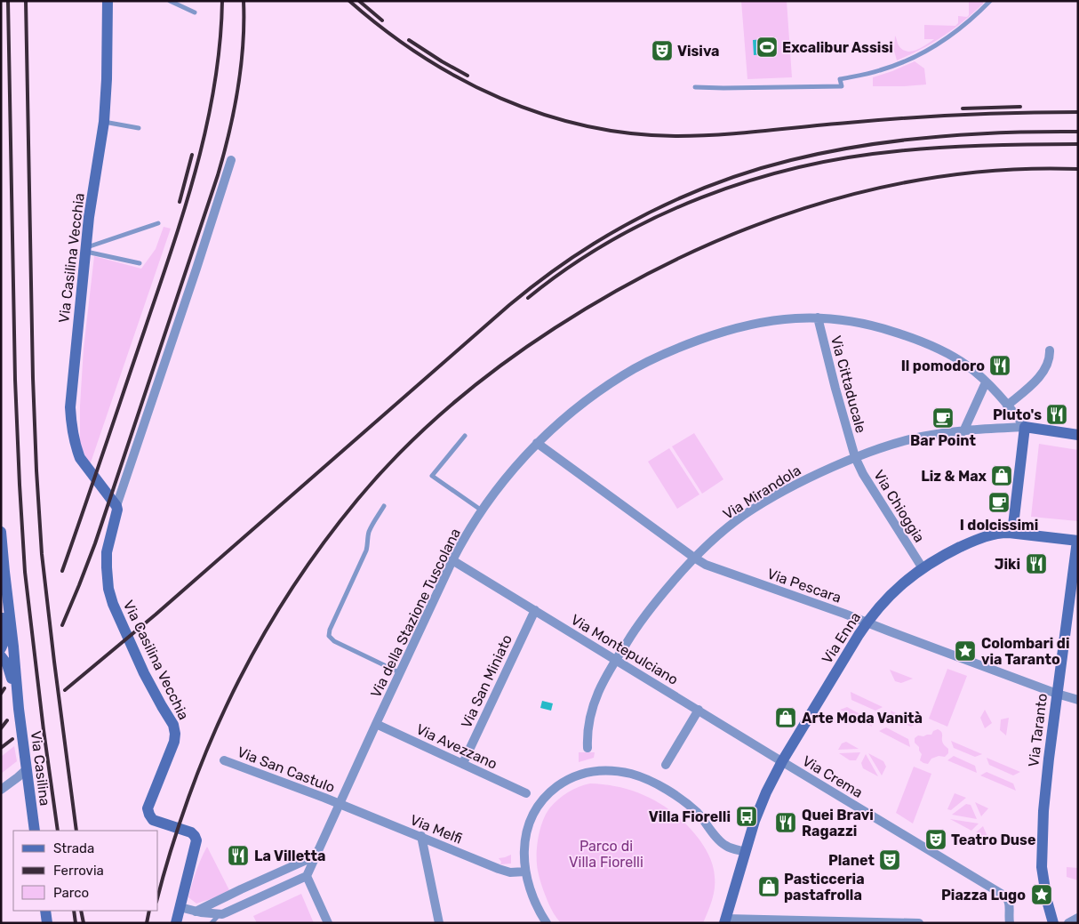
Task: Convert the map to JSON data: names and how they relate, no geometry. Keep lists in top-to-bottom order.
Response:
{
  "streets": {
    "main road": [
      "Via Casilina Vecchia",
      "Via Enna",
      "Via Taranto",
      "Via Casilina"
    ],
    "street": [
      "Via Cittaducale",
      "Via Mirandola",
      "Via Chioggia",
      "Via Pescara",
      "Via della Stazione Tuscolana",
      "Via Montepulciano",
      "Via San Miniato",
      "Via Avezzano",
      "Via San Castulo",
      "Via Crema",
      "Via Melfi"
    ]
  },
  "crossings": [
    ["Via Cittaducale", "Via Mirandola"],
    ["Via Cittaducale", "Via Chioggia"],
    ["Via Cittaducale", "Via della Stazione Tuscolana"],
    ["Via Mirandola", "Via Chioggia"],
    ["Via Mirandola", "Via Pescara"],
    ["Via Mirandola", "Via della Stazione Tuscolana"],
    ["Via Mirandola", "Via Montepulciano"],
    ["Via Chioggia", "Via Enna"],
    ["Via Pescara", "Via della Stazione Tuscolana"],
    ["Via Pescara", "Via Enna"],
    ["Via Pescara", "Via Taranto"],
    ["Via della Stazione Tuscolana", "Via Montepulciano"],
    ["Via della Stazione Tuscolana", "Via Avezzano"],
    ["Via della Stazione Tuscolana", "Via San Castulo"],
    ["Via della Stazione Tuscolana", "Via Melfi"],
    ["Via Enna", "Via Montepulciano"],
    ["Via Enna", "Via Taranto"],
    ["Via Enna", "Via Crema"],
    ["Via Montepulciano", "Via San Miniato"],
    ["Via Montepulciano", "Via Crema"],
    ["Via San Miniato", "Via Avezzano"],
    ["Via San Castulo", "Via Melfi"]
  ],
  "parks": ["Parco di Villa Fiorelli"],
  "places": {
    "sports": ["Excalibur Assisi"],
    "theatre": ["Visiva", "Teatro Duse", "Planet"],
    "restaurant": [
      "Il pomodoro",
      "Pluto's",
      "Jiki",
      "Quei Bravi Ragazzi",
      "La Villetta"
    ],
    "cafe": ["Bar Point", "I dolcissimi"],
    "shop": ["Liz & Max", "Arte Moda Vanità", "Pasticceria pastafrolla"],
    "place": ["Colombari di via Taranto", "Piazza Lugo"],
    "bus stop": ["Villa Fiorelli"]
  },
  "legend": ["Strada", "Ferrovia", "Parco"]
}
